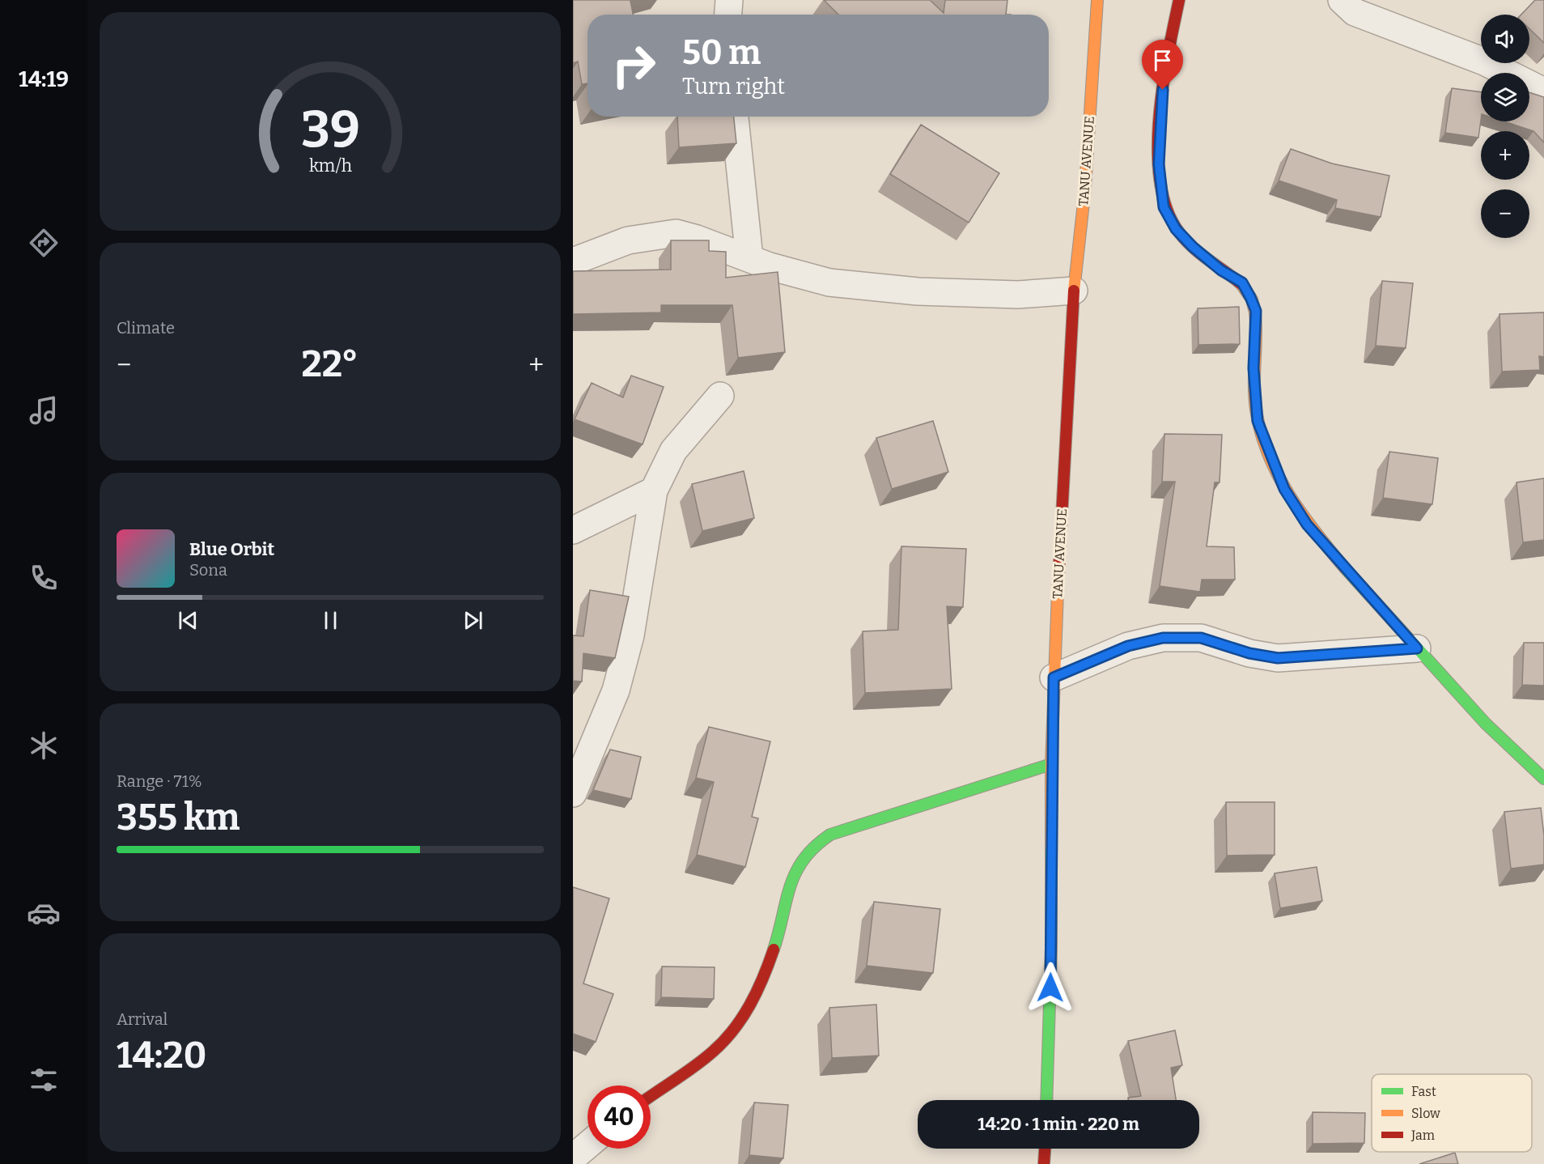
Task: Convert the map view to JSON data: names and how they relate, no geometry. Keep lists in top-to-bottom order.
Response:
{
  "streets": {
    "street": ["TANU AVENUE"]
  },
  "legend": ["Fast", "Slow", "Jam"],
  "page": {
    "tabs": "14:19",
    "map_buttons": ["+", "−"],
    "turn": ["50 m", "Turn right"],
    "tile": [
      "Climate",
      ["Range · 71%", "355 km"],
      ["Arrival", "14:20"]
    ],
    "heat": ["−", "22°", "+"],
    "song": ["Blue Orbit", "Sona"],
    "limit": "40",
    "trip": "14:20 · 1 min · 220 m",
    "gauge": ["39", "km/h"]
  }
}
